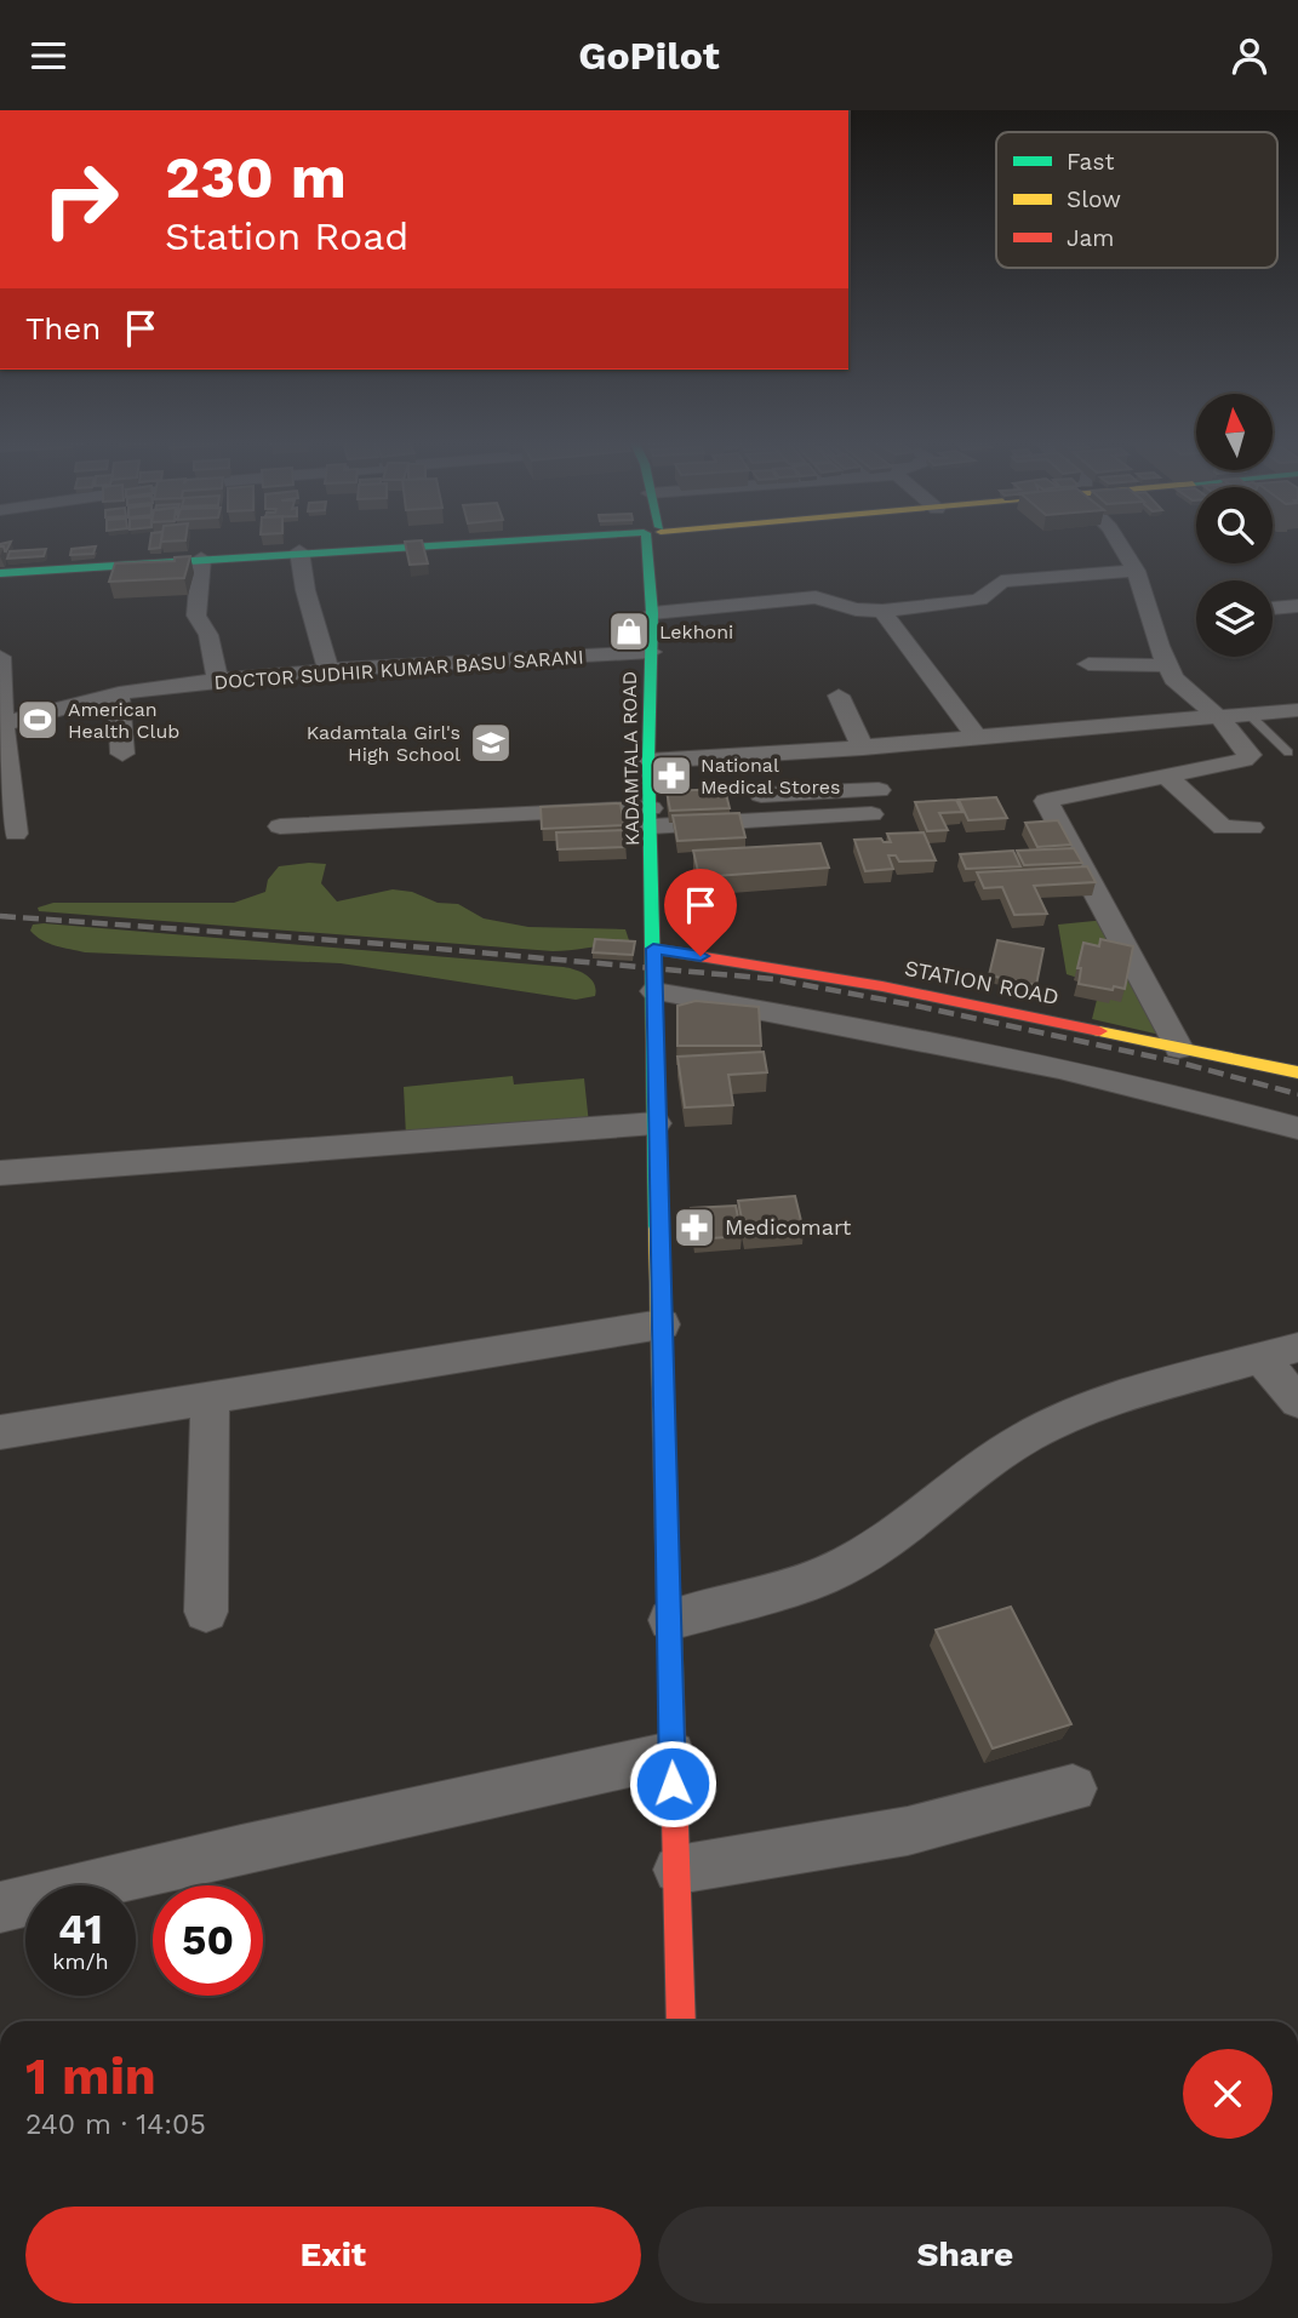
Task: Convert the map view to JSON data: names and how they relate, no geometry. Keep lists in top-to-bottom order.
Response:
{
  "streets": {
    "street": ["DOCTOR SUDHIR KUMAR BASU SARANI", "KADAMTALA ROAD", "STATION ROAD"]
  },
  "crossings": [
    ["DOCTOR SUDHIR KUMAR BASU SARANI", "KADAMTALA ROAD"],
    ["KADAMTALA ROAD", "STATION ROAD"]
  ],
  "places": {
    "shop": ["Lekhoni"],
    "sports": ["American Health Club"],
    "school or university": ["Kadamtala Girl's High School"],
    "pharmacy": ["National Medical Stores", "Medicomart"]
  },
  "legend": ["Fast", "Slow", "Jam"],
  "north": "top",
  "page": {
    "header": "GoPilot",
    "turn": ["230 m", "Station Road"],
    "then": "Then",
    "speed": "41 km/h",
    "limit": "50",
    "heading": ["1 min", "240 m · 14:05"],
    "buttons": ["Exit", "Share"]
  }
}
